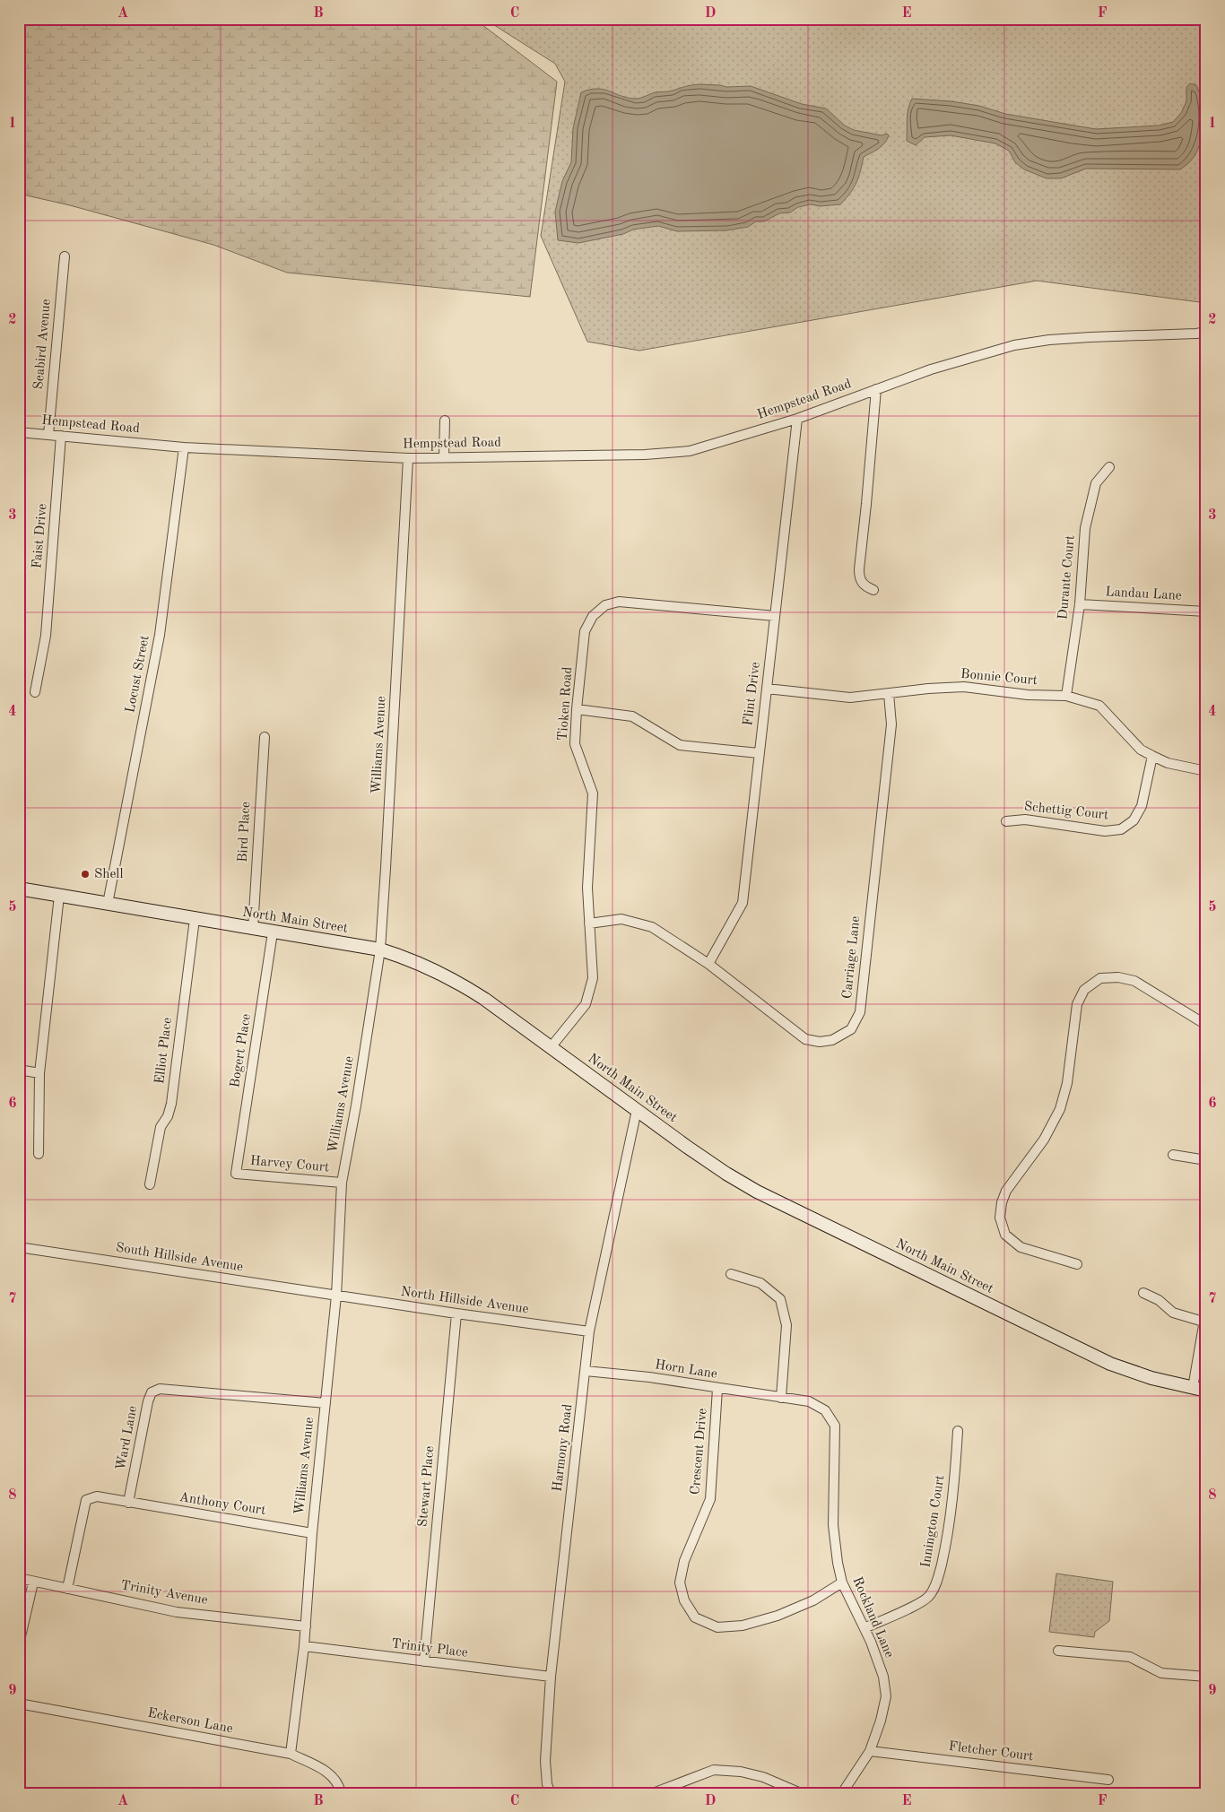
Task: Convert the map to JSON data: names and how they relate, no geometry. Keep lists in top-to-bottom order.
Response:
{
  "streets": {
    "main road": ["North Main Street"],
    "street": [
      "Seabird Avenue",
      "Hempstead Road",
      "Faist Drive",
      "Durante Court",
      "Landau Lane",
      "Locust Street",
      "Bonnie Court",
      "Flint Drive",
      "Tioken Road",
      "Williams Avenue",
      "Schettig Court",
      "Bird Place",
      "Carriage Lane",
      "Elliot Place",
      "Bogert Place",
      "Harvey Court",
      "South Hillside Avenue",
      "North Hillside Avenue",
      "Horn Lane",
      "Ward Lane",
      "Harmony Road",
      "Crescent Drive",
      "Stewart Place",
      "Anthony Court",
      "Innington Court",
      "Trinity Avenue",
      "Rockland Lane",
      "Trinity Place",
      "Eckerson Lane",
      "Fletcher Court"
    ]
  },
  "crossings": [
    ["Seabird Avenue", "Hempstead Road"],
    ["Hempstead Road", "Faist Drive"],
    ["Hempstead Road", "Locust Street"],
    ["Hempstead Road", "Flint Drive"],
    ["Hempstead Road", "Williams Avenue"],
    ["Durante Court", "Landau Lane"],
    ["Durante Court", "Bonnie Court"],
    ["Locust Street", "North Main Street"],
    ["Bonnie Court", "Flint Drive"],
    ["Bonnie Court", "Schettig Court"],
    ["Bonnie Court", "Carriage Lane"],
    ["Flint Drive", "Tioken Road"],
    ["Flint Drive", "Carriage Lane"],
    ["Tioken Road", "North Main Street"],
    ["Tioken Road", "Carriage Lane"],
    ["Williams Avenue", "North Main Street"],
    ["Williams Avenue", "Harvey Court"],
    ["Williams Avenue", "South Hillside Avenue"],
    ["Williams Avenue", "North Hillside Avenue"],
    ["Williams Avenue", "Ward Lane"],
    ["Williams Avenue", "Anthony Court"],
    ["Williams Avenue", "Trinity Avenue"],
    ["Williams Avenue", "Trinity Place"],
    ["Williams Avenue", "Eckerson Lane"],
    ["Bird Place", "North Main Street"],
    ["North Main Street", "Elliot Place"],
    ["North Main Street", "Bogert Place"],
    ["North Main Street", "Harmony Road"],
    ["Bogert Place", "Harvey Court"],
    ["South Hillside Avenue", "North Hillside Avenue"],
    ["North Hillside Avenue", "Harmony Road"],
    ["North Hillside Avenue", "Stewart Place"],
    ["Horn Lane", "Harmony Road"],
    ["Horn Lane", "Crescent Drive"],
    ["Horn Lane", "Rockland Lane"],
    ["Ward Lane", "Anthony Court"],
    ["Harmony Road", "Trinity Place"],
    ["Crescent Drive", "Rockland Lane"],
    ["Stewart Place", "Trinity Place"],
    ["Innington Court", "Rockland Lane"],
    ["Rockland Lane", "Fletcher Court"]
  ],
  "places": ["Shell"],
  "grid": {
    "columns": [
      "A",
      "B",
      "C",
      "D",
      "E",
      "F"
    ],
    "rows": [
      "1",
      "2",
      "3",
      "4",
      "5",
      "6",
      "7",
      "8",
      "9"
    ]
  }
}
